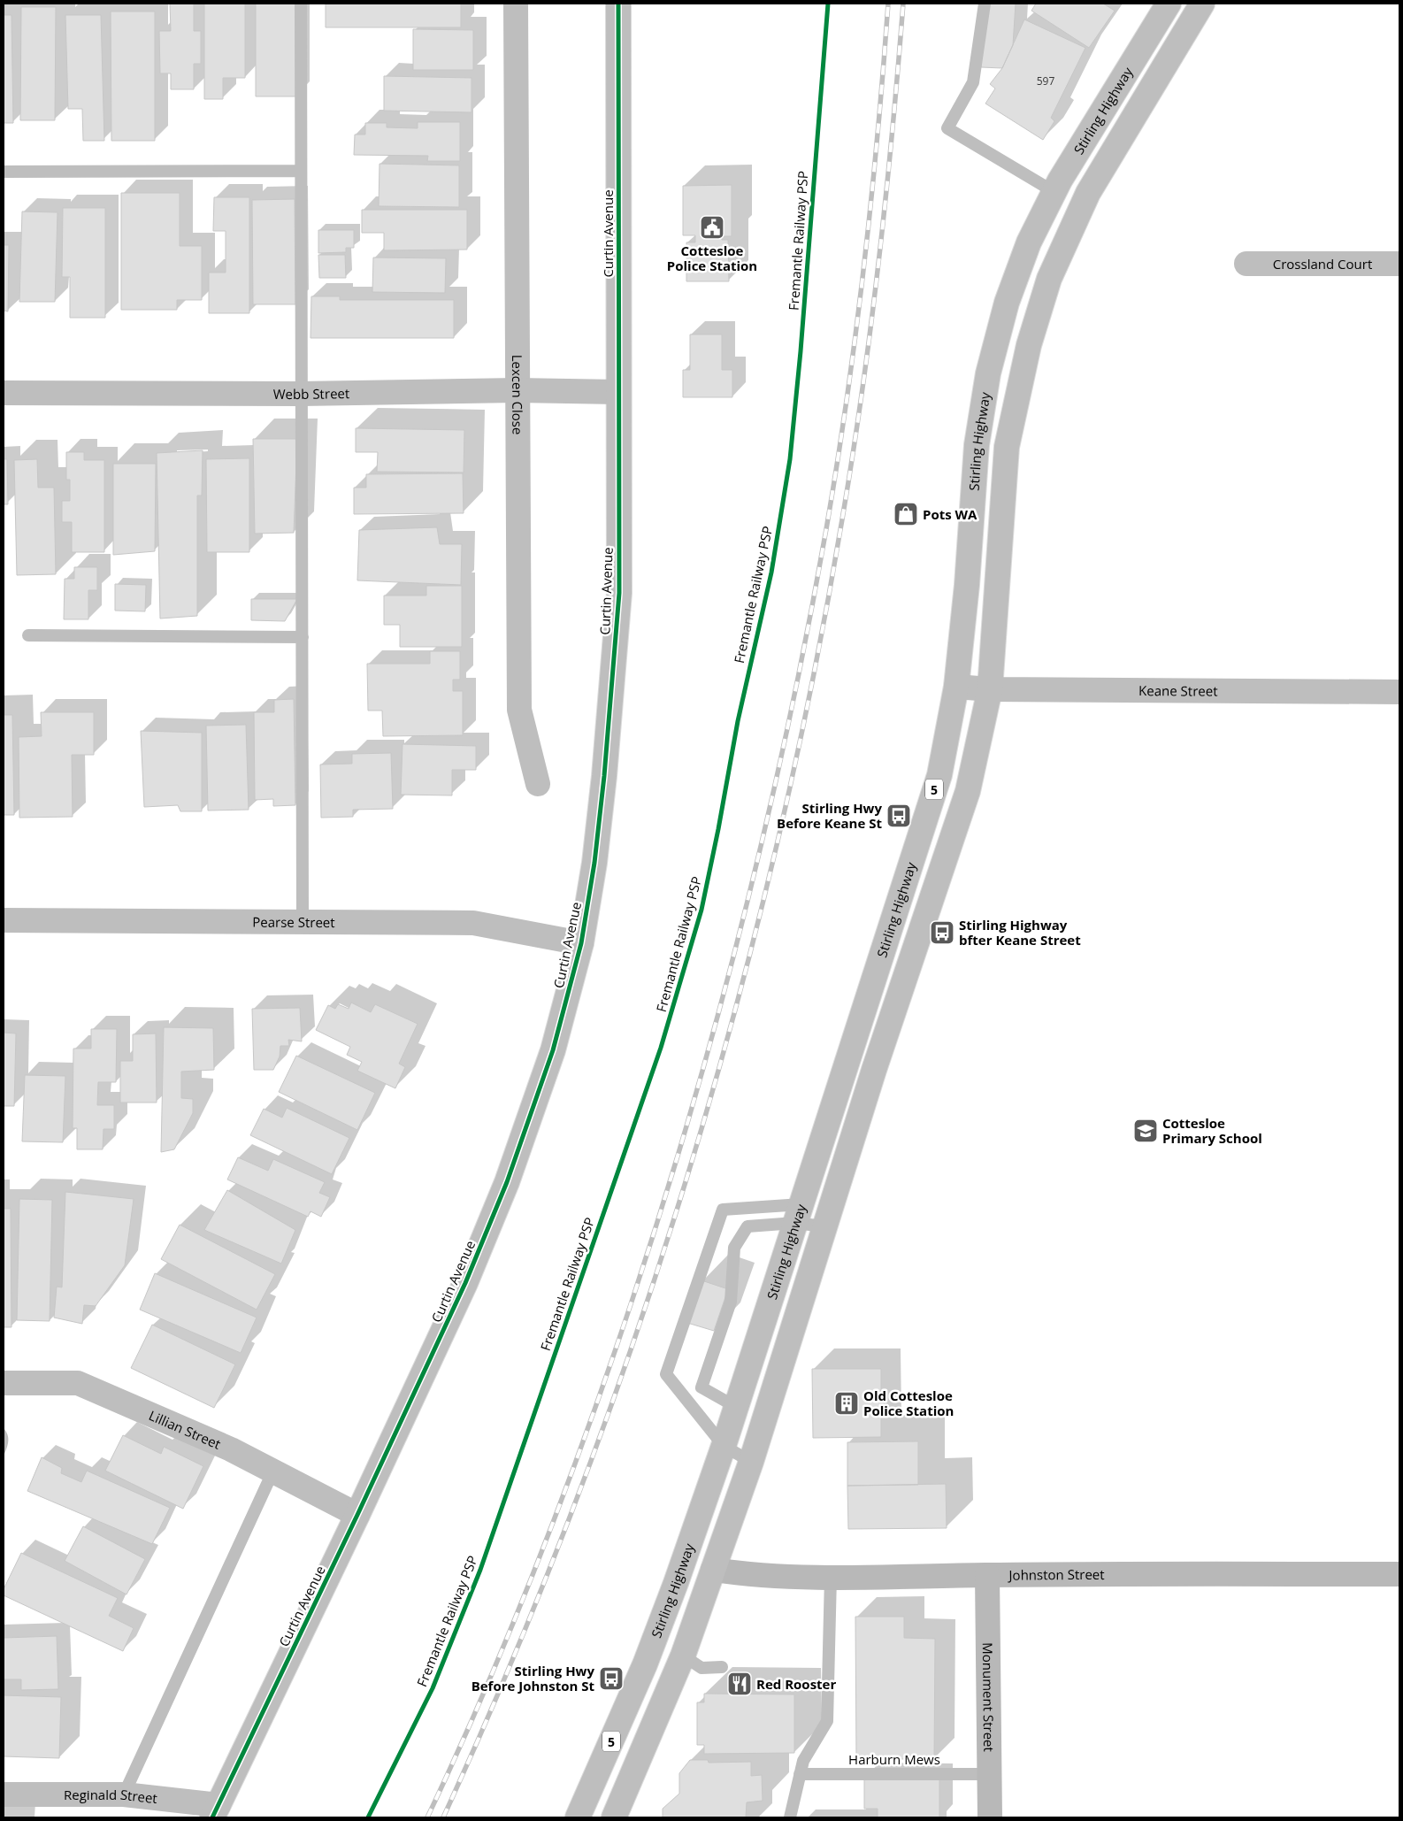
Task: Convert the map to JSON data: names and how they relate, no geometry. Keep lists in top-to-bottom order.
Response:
{
  "streets": {
    "main road": [
      "Stirling Highway",
      "Curtin Avenue",
      "Crossland Court",
      "Webb Street",
      "Lexcen Close",
      "Keane Street",
      "5",
      "Pearse Street",
      "Lillian Street",
      "Reginald Street"
    ],
    "street": ["Johnston Street", "Monument Street"],
    "lane": ["Harburn Mews"],
    "cycle path": ["Fremantle Railway PSP"]
  },
  "crossings": [
    ["Stirling Highway", "Keane Street"],
    ["Stirling Highway", "Johnston Street"],
    ["Curtin Avenue", "Webb Street"],
    ["Curtin Avenue", "Pearse Street"],
    ["Curtin Avenue", "Lillian Street"],
    ["Curtin Avenue", "Reginald Street"],
    ["Webb Street", "Lexcen Close"],
    ["Johnston Street", "Monument Street"],
    ["Monument Street", "Harburn Mews"]
  ],
  "places": {
    "public building": ["Cottesloe Police Station"],
    "shop": ["Pots WA"],
    "bus stop": ["Stirling Hwy Before Keane St", "Stirling Highway bfter Keane Street", "Stirling Hwy Before Johnston St"],
    "school or university": ["Cottesloe Primary School"],
    "building": ["Old Cottesloe Police Station"],
    "restaurant": ["Red Rooster"]
  },
  "house_numbers": ["597"]
}
